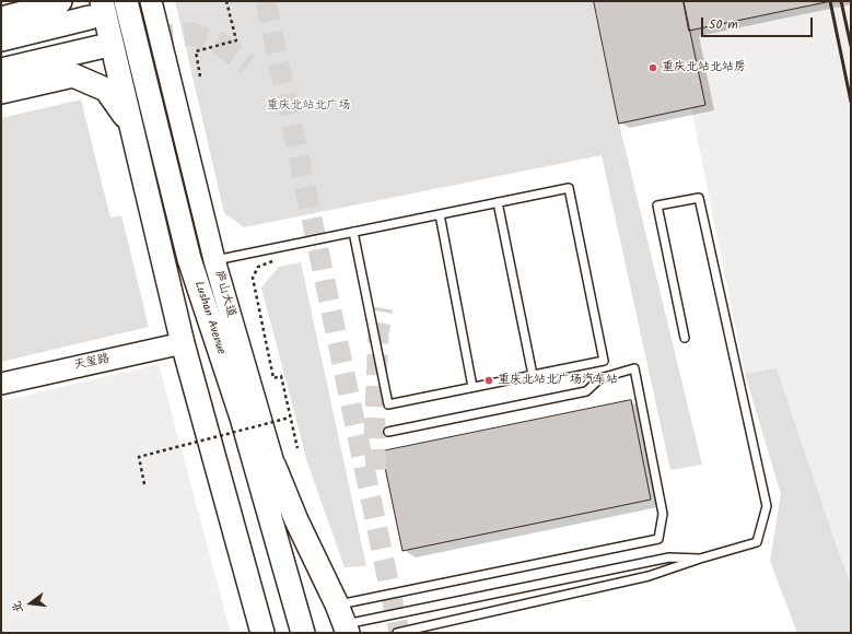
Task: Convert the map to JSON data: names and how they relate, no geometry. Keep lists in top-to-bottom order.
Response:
{
  "streets": {
    "main road": ["Lushan Avenue"],
    "street": ["庐山大道", "天玺路"]
  },
  "crossings": [
    ["庐山大道", "Lushan Avenue"]
  ],
  "parks": ["重庆北站北广场"],
  "places": ["重庆北站北站房", "重庆北站北广场汽车站"],
  "scale_bar": "50 m",
  "north": "left"
}
